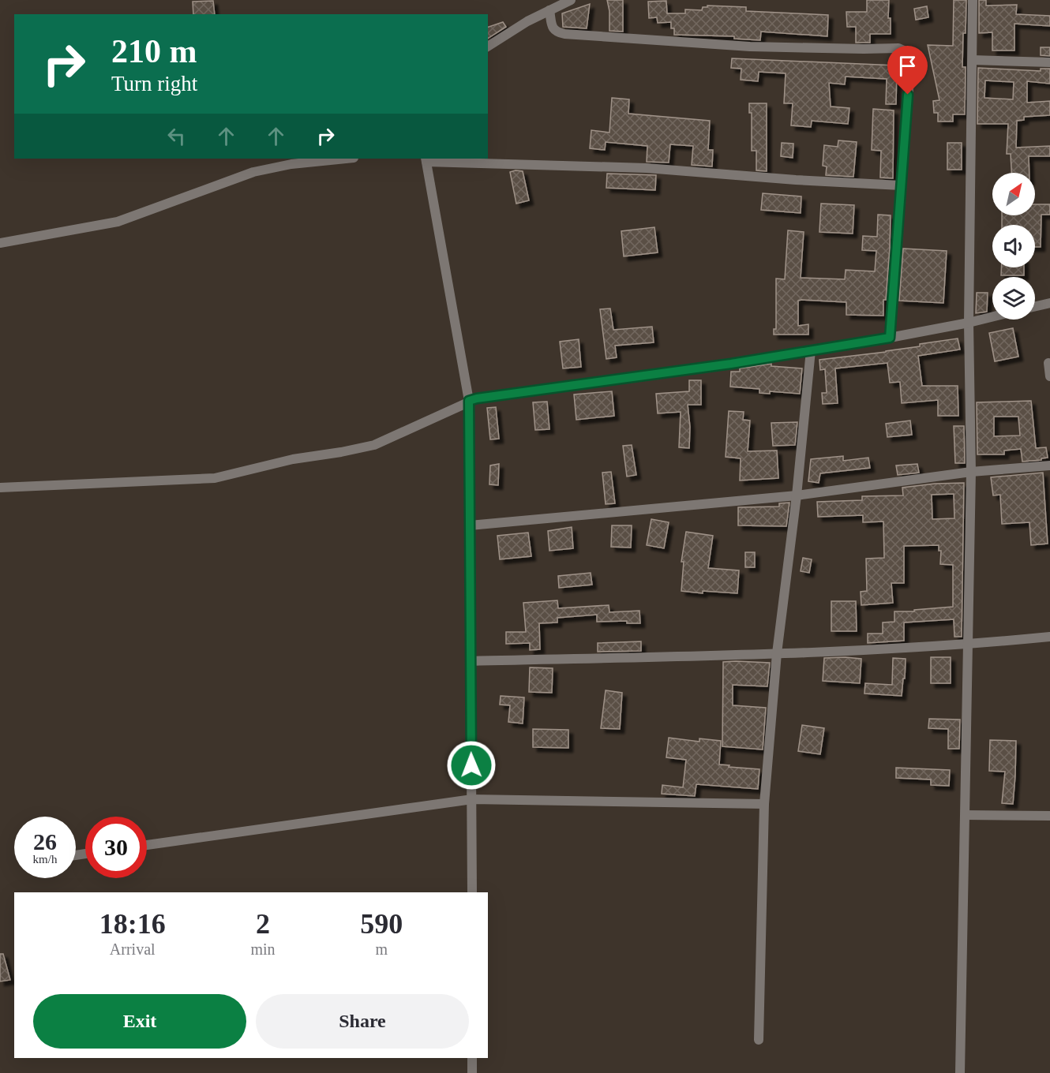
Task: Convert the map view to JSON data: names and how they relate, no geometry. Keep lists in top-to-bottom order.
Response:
{
  "north": "top right",
  "page": {
    "turn": ["210 m", "Turn right"],
    "speed": "26 km/h",
    "limit": "30",
    "eta": [
      "18:16",
      "Arrival",
      "2",
      "min",
      "590",
      "m"
    ],
    "buttons": ["Exit", "Share"]
  }
}
